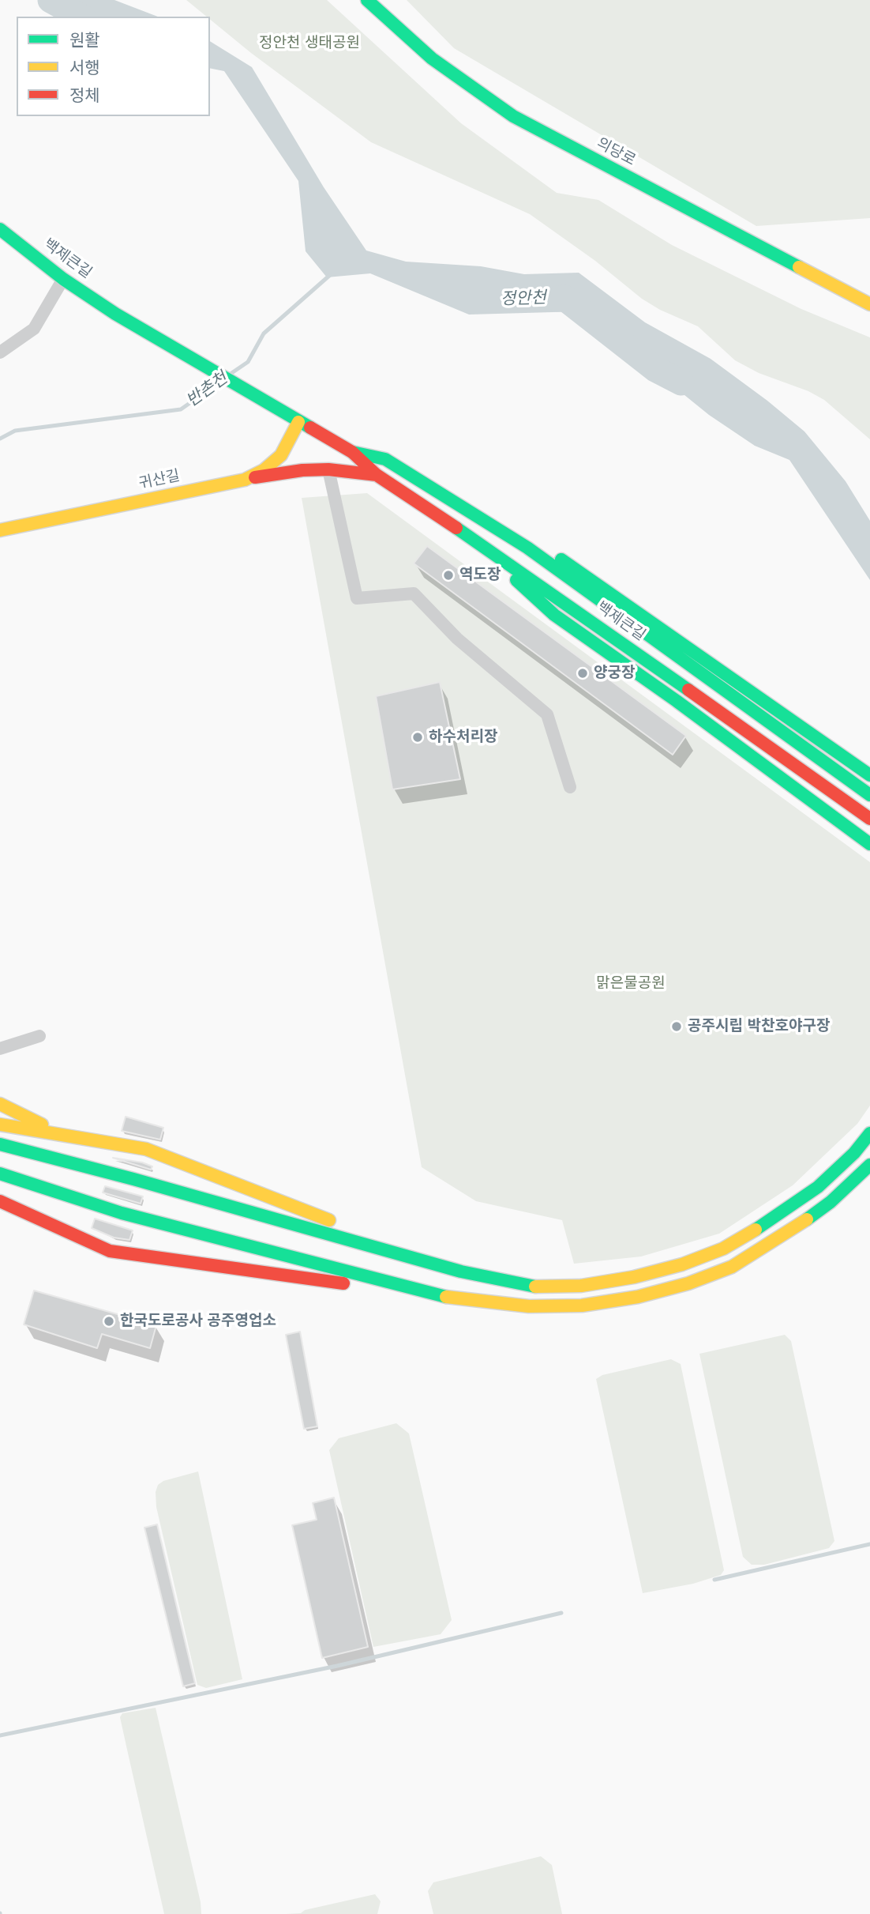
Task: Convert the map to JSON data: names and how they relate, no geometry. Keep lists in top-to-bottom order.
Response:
{
  "streets": {
    "main road": ["의당로", "백제큰길", "귀산길"]
  },
  "crossings": [
    ["백제큰길", "귀산길"]
  ],
  "water": ["정안천", "반촌천"],
  "parks": ["정안천 생태공원", "맑은물공원"],
  "places": [
    "역도장",
    "양궁장",
    "하수처리장",
    "공주시립 박찬호야구장",
    "한국도로공사 공주영업소"
  ],
  "legend": ["원활", "서행", "정체"]
}
